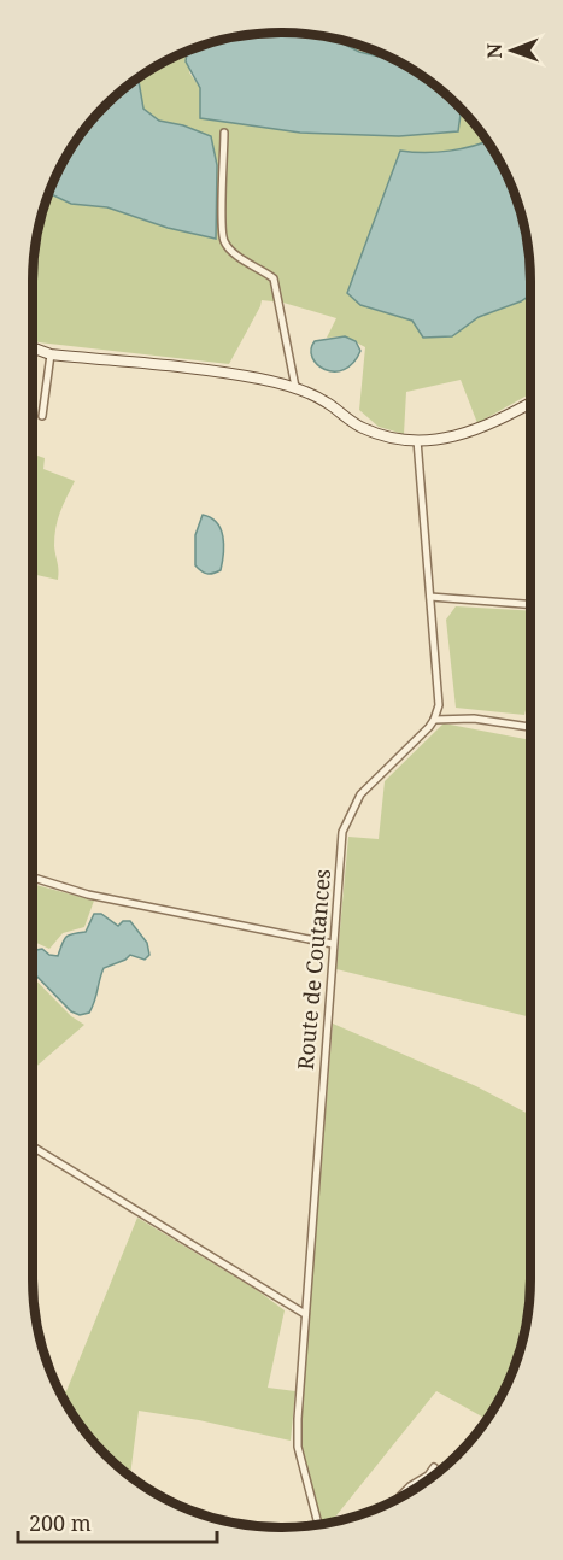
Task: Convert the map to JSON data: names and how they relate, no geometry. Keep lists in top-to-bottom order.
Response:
{
  "streets": {
    "street": ["Route de Coutances"]
  },
  "scale_bar": "200 m",
  "north": "left"
}
